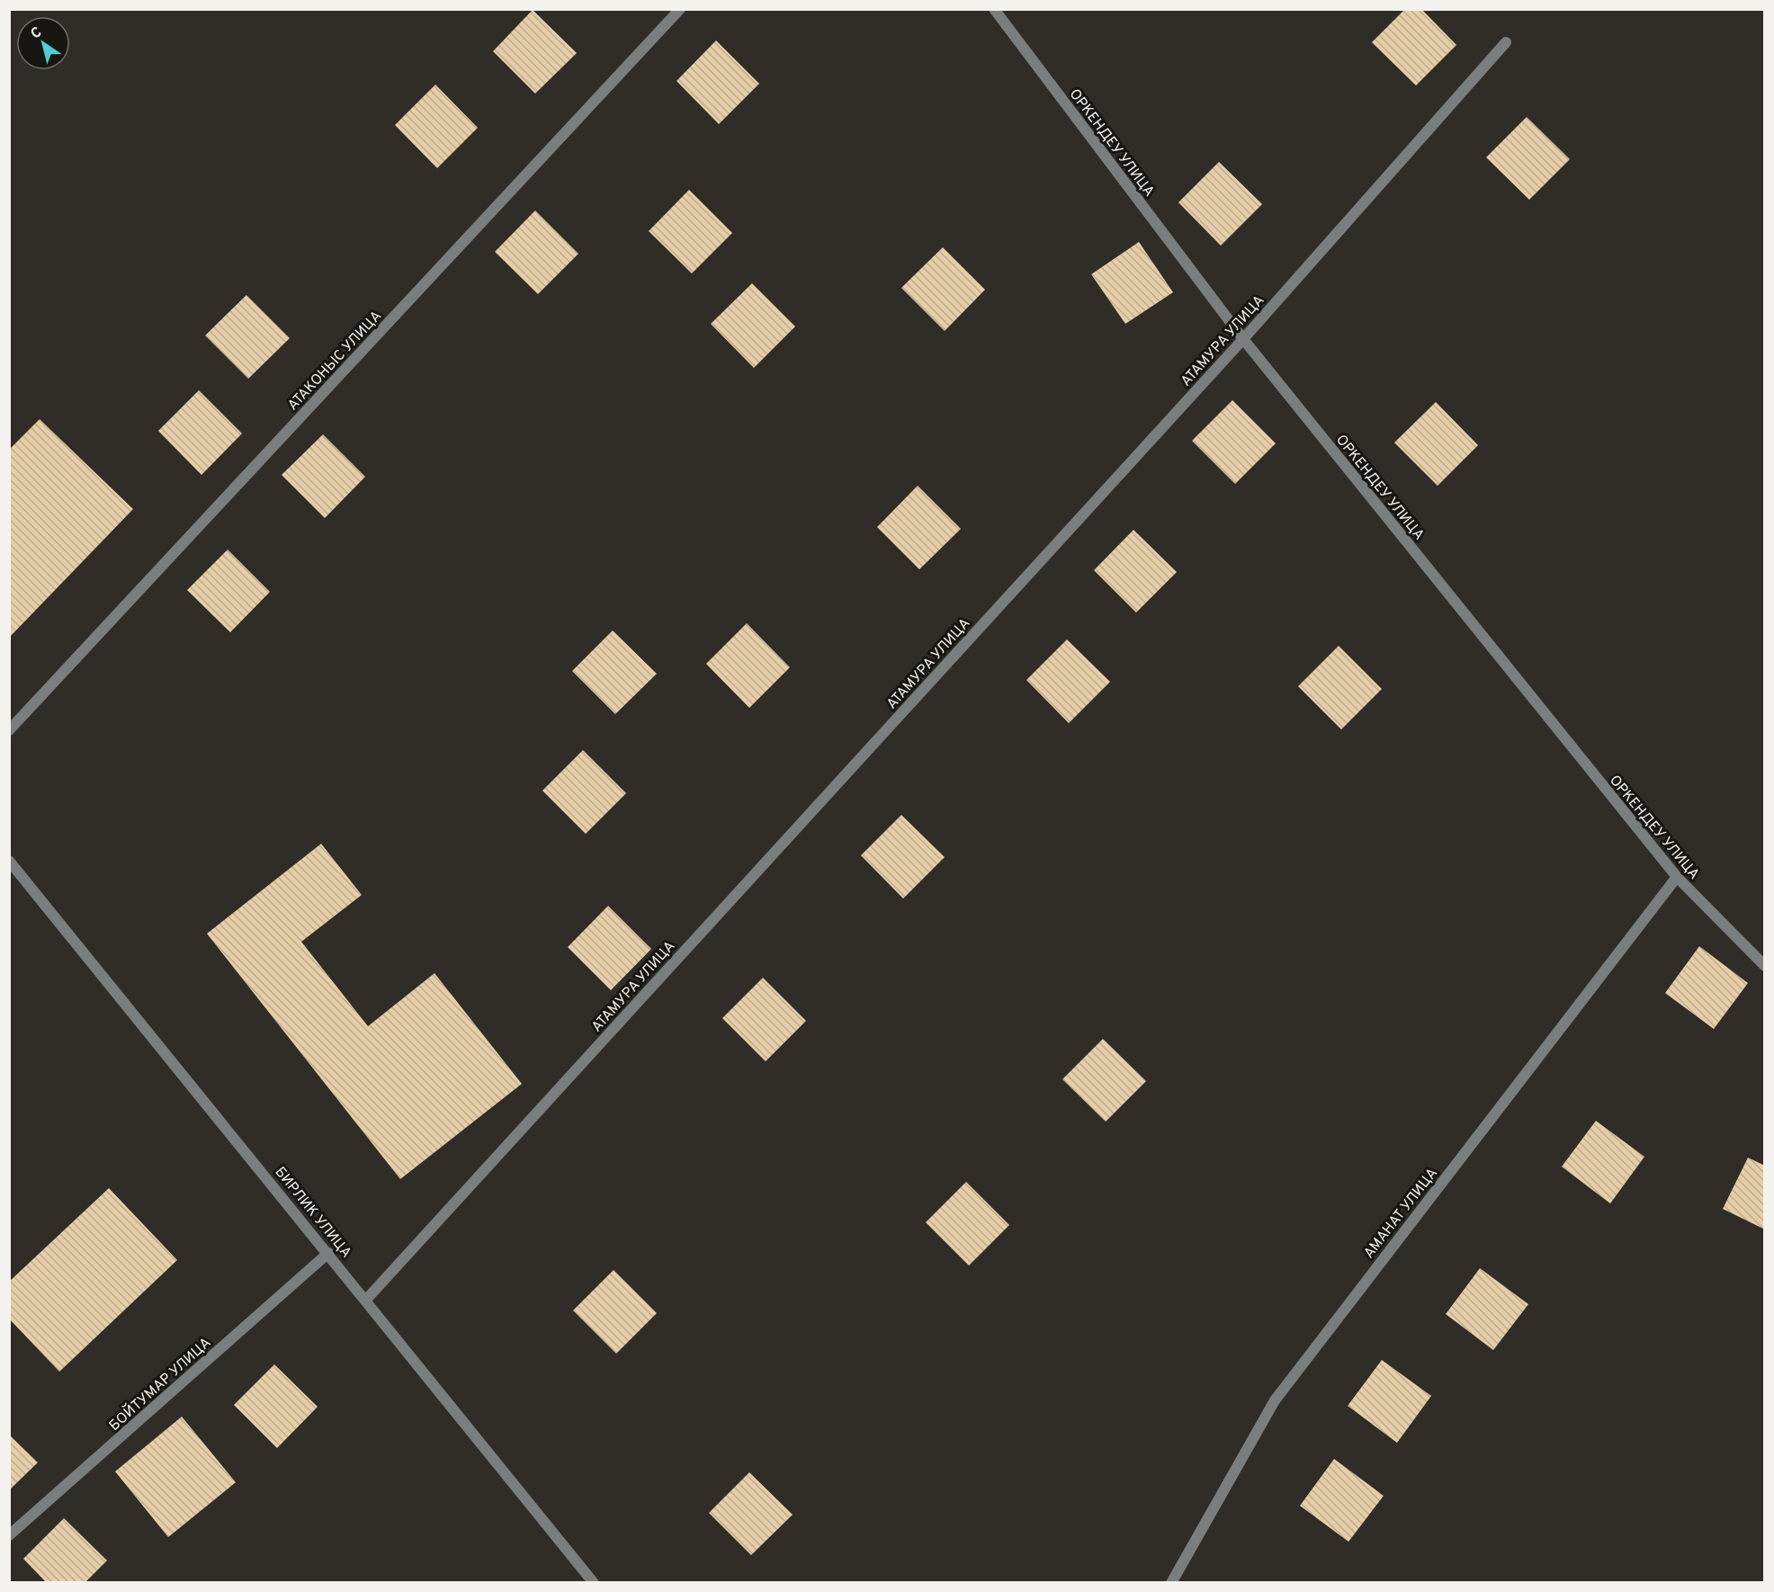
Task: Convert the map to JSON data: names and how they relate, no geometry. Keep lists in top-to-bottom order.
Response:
{
  "streets": {
    "street": [
      "ОРКЕНДЕУ УЛИЦА",
      "АТАМУРА УЛИЦА",
      "АТАКОНЫС УЛИЦА",
      "БИРЛИК УЛИЦА",
      "АМАНАТ УЛИЦА",
      "БОЙТУМАР УЛИЦА"
    ]
  },
  "crossings": [
    ["ОРКЕНДЕУ УЛИЦА", "АТАМУРА УЛИЦА"],
    ["ОРКЕНДЕУ УЛИЦА", "АМАНАТ УЛИЦА"],
    ["АТАМУРА УЛИЦА", "БИРЛИК УЛИЦА"],
    ["БИРЛИК УЛИЦА", "БОЙТУМАР УЛИЦА"]
  ],
  "north": "top left"
}
